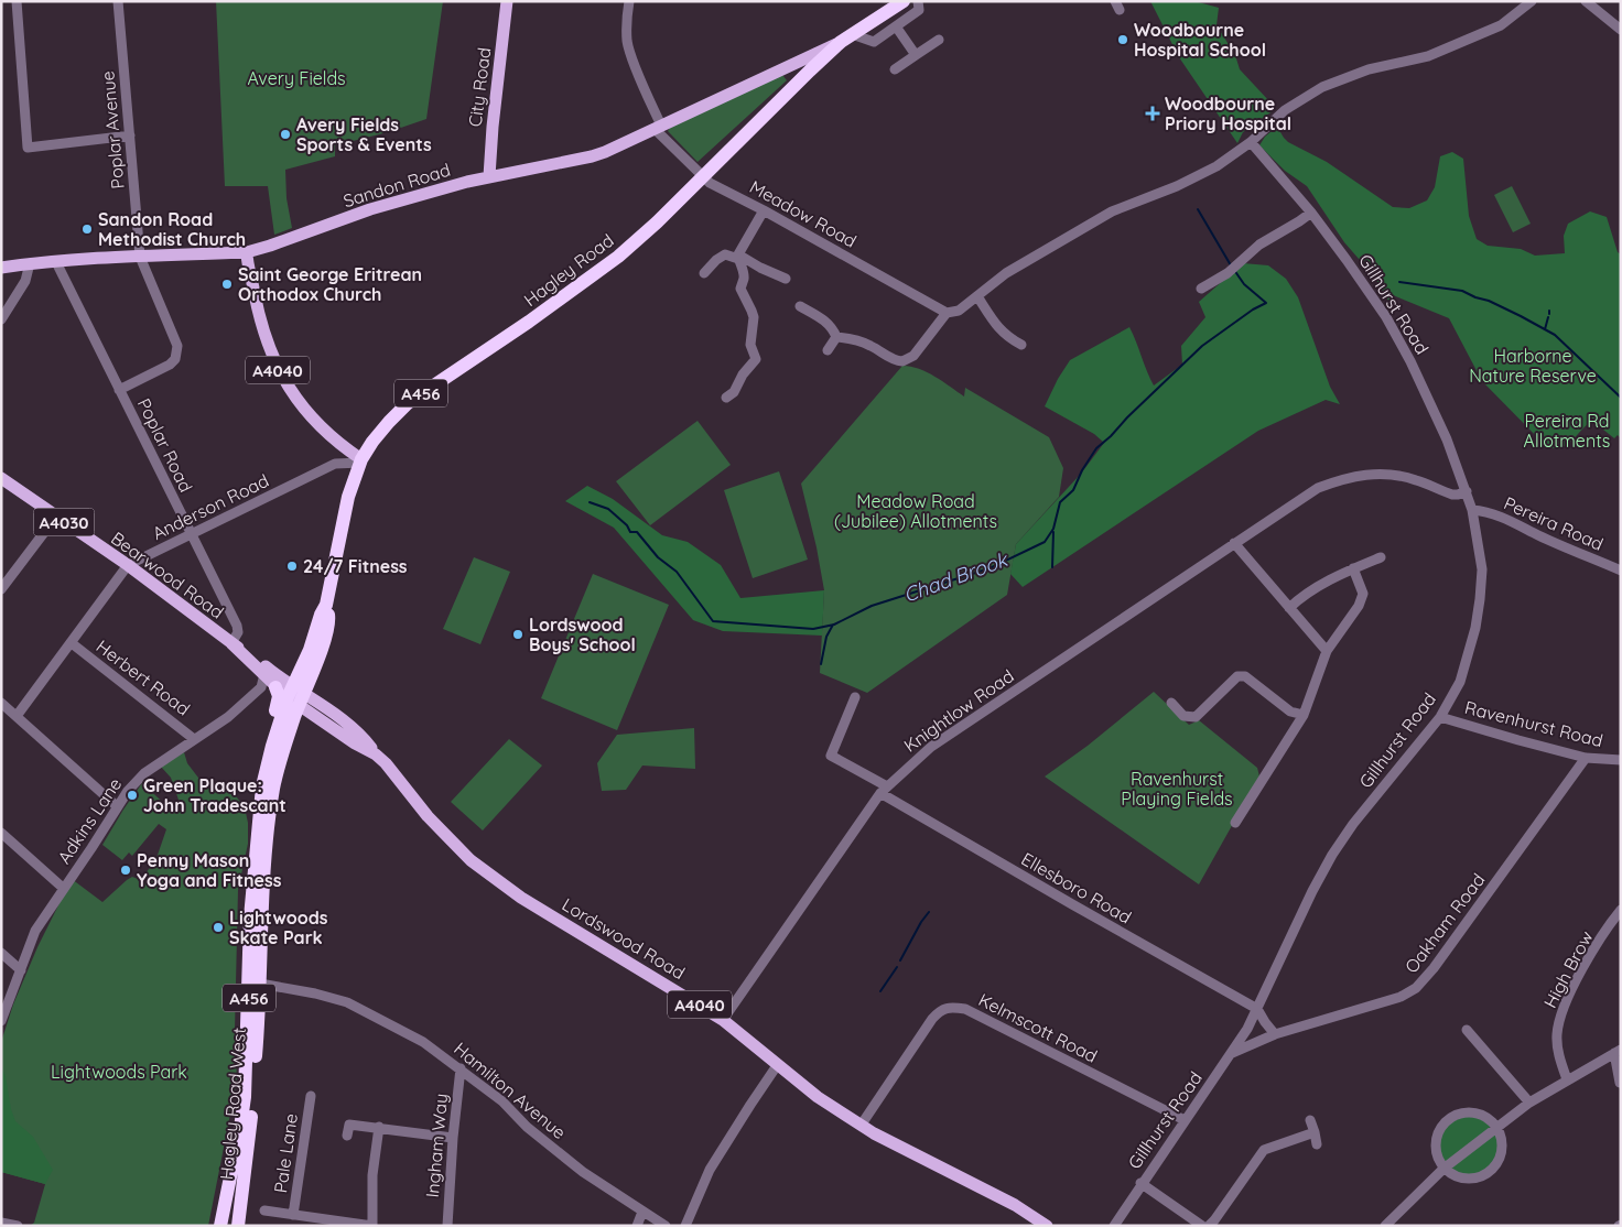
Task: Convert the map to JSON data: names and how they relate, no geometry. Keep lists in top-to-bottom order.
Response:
{
  "streets": {
    "highway": ["Hagley Road", "A456", "Hagley Road West"],
    "main road": [
      "City Road",
      "Sandon Road",
      "A4040",
      "A4030",
      "Bearwood Road",
      "Lordswood Road"
    ],
    "street": [
      "Poplar Avenue",
      "Meadow Road",
      "Gillhurst Road",
      "Poplar Road",
      "Anderson Road",
      "Pereira Road",
      "Herbert Road",
      "Knightlow Road",
      "Ravenhurst Road",
      "Adkins Lane",
      "Ellesboro Road",
      "Oakham Road",
      "High Brow",
      "Kelmscott Road",
      "Hamilton Avenue",
      "Ingham Way",
      "Pale Lane"
    ]
  },
  "crossings": [
    ["City Road", "Sandon Road"],
    ["Poplar Avenue", "Sandon Road"],
    ["Poplar Avenue", "Poplar Road"],
    ["Sandon Road", "Meadow Road"],
    ["Sandon Road", "Hagley Road"],
    ["Sandon Road", "A4040"],
    ["Sandon Road", "Poplar Road"],
    ["Meadow Road", "Hagley Road"],
    ["Hagley Road", "A4040"],
    ["Hagley Road", "Anderson Road"],
    ["Hagley Road", "Bearwood Road"],
    ["Hagley Road", "Lordswood Road"],
    ["Hagley Road", "Hagley Road West"],
    ["Gillhurst Road", "Pereira Road"],
    ["Gillhurst Road", "Knightlow Road"],
    ["Gillhurst Road", "Ravenhurst Road"],
    ["Gillhurst Road", "Ellesboro Road"],
    ["Gillhurst Road", "Oakham Road"],
    ["Gillhurst Road", "Kelmscott Road"],
    ["A4040", "Anderson Road"],
    ["A456", "Bearwood Road"],
    ["A456", "Hagley Road West"],
    ["Poplar Road", "Anderson Road"],
    ["Poplar Road", "Bearwood Road"],
    ["Anderson Road", "Bearwood Road"],
    ["Anderson Road", "Herbert Road"],
    ["Bearwood Road", "Adkins Lane"],
    ["Bearwood Road", "Lordswood Road"],
    ["Bearwood Road", "Hagley Road West"],
    ["Herbert Road", "Adkins Lane"],
    ["Knightlow Road", "Ellesboro Road"],
    ["Knightlow Road", "Lordswood Road"],
    ["Ravenhurst Road", "Oakham Road"],
    ["Lordswood Road", "Kelmscott Road"],
    ["Lordswood Road", "Hagley Road West"],
    ["Hamilton Avenue", "Hagley Road West"],
    ["Hamilton Avenue", "Ingham Way"]
  ],
  "water": ["Chad Brook"],
  "parks": [
    "Avery Fields",
    "Harborne Nature Reserve",
    "Pereira Rd Allotments",
    "Meadow Road (Jubilee) Allotments",
    "Ravenhurst Playing Fields",
    "Lightwoods Park"
  ],
  "places": {
    "other": [
      "Woodbourne Hospital School",
      "Avery Fields Sports & Events",
      "Sandon Road Methodist Church",
      "Saint George Eritrean Orthodox Church",
      "24/7 Fitness",
      "Lordswood Boys' School",
      "Green Plaque: John Tradescant",
      "Penny Mason Yoga and Fitness",
      "Lightwoods Skate Park"
    ],
    "health": ["Woodbourne Priory Hospital"]
  }
}
